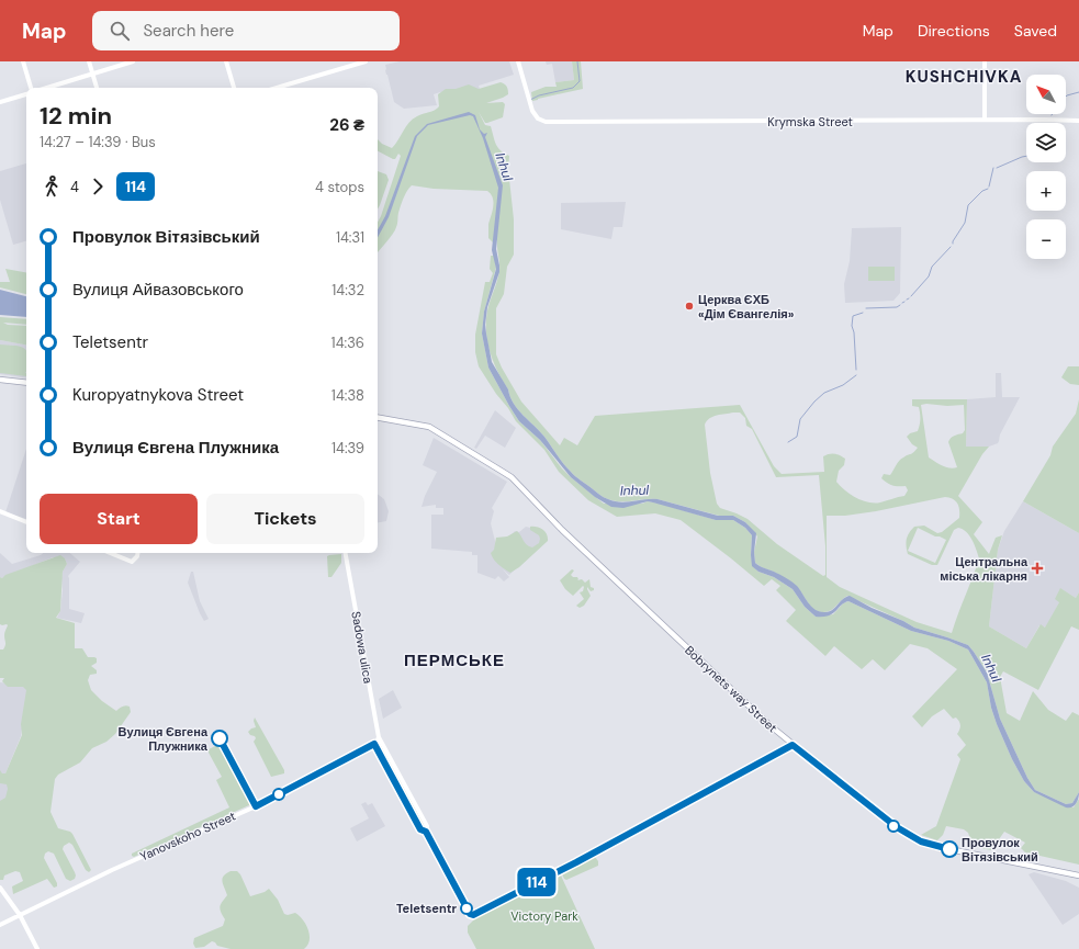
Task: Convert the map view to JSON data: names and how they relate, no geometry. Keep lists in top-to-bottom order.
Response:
{
  "streets": {
    "main road": ["Bobrynets way Street"],
    "street": ["Krymska Street", "Sadowa ulica", "Yanovskoho Street"]
  },
  "districts": ["KUSHCHIVKA", "ПЕРМСЬКЕ"],
  "water": ["Inhul"],
  "parks": ["Victory Park"],
  "places": {
    "other": [
      "Церква ЄХБ «Дім Євангелія»",
      "Вулиця Євгена Плужника",
      "Провулок Вітязівський",
      "Teletsentr"
    ],
    "health": ["Центральна міська лікарня"]
  },
  "lines": ["bus line 114"],
  "north": "top left",
  "page": {
    "header": "Map",
    "search": "Search here",
    "nav": ["Map", "Directions", "Saved"],
    "on_map": "114",
    "map_buttons": ["+", "−"],
    "heading": ["12 min", "14:27 – 14:39 · Bus", "26 ₴"],
    "legs": ["4", "114", "4 stops"],
    "list": [
      {
        "name": "Провулок Вітязівський",
        "value": "14:31"
      },
      {
        "name": "Вулиця Айвазовського",
        "value": "14:32"
      },
      {
        "name": "Teletsentr",
        "value": "14:36"
      },
      {
        "name": "Kuropyatnykova Street",
        "value": "14:38"
      },
      {
        "name": "Вулиця Євгена Плужника",
        "value": "14:39"
      }
    ],
    "buttons": ["Start", "Tickets"]
  }
}
